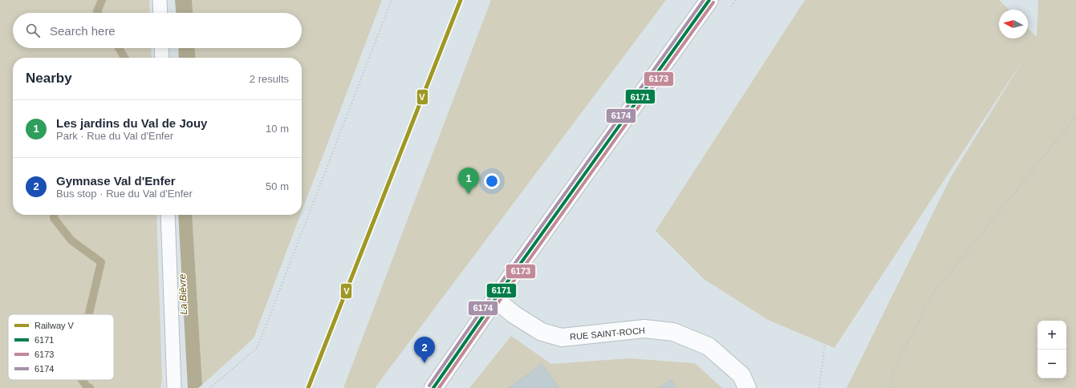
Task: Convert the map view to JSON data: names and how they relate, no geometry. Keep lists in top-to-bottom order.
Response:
{
  "streets": {
    "street": ["RUE SAINT-ROCH"]
  },
  "water": ["La Bièvre"],
  "lines": [
    "rail line V",
    "transit line 6171",
    "transit line 6174",
    "transit line 6173"
  ],
  "legend": [
    "Railway V",
    "6171",
    "6173",
    "6174"
  ],
  "north": "left",
  "page": {
    "search": "Search here",
    "heading": ["Nearby", "2 results"],
    "list": [
      {
        "mark": "1",
        "name": "Les jardins du Val de Jouy",
        "note": "Park · Rue du Val d'Enfer",
        "value": "10 m"
      },
      {
        "mark": "2",
        "name": "Gymnase Val d'Enfer",
        "note": "Bus stop · Rue du Val d'Enfer",
        "value": "50 m"
      }
    ],
    "pins": ["1", "2"],
    "map_buttons": ["+", "−"]
  }
}
